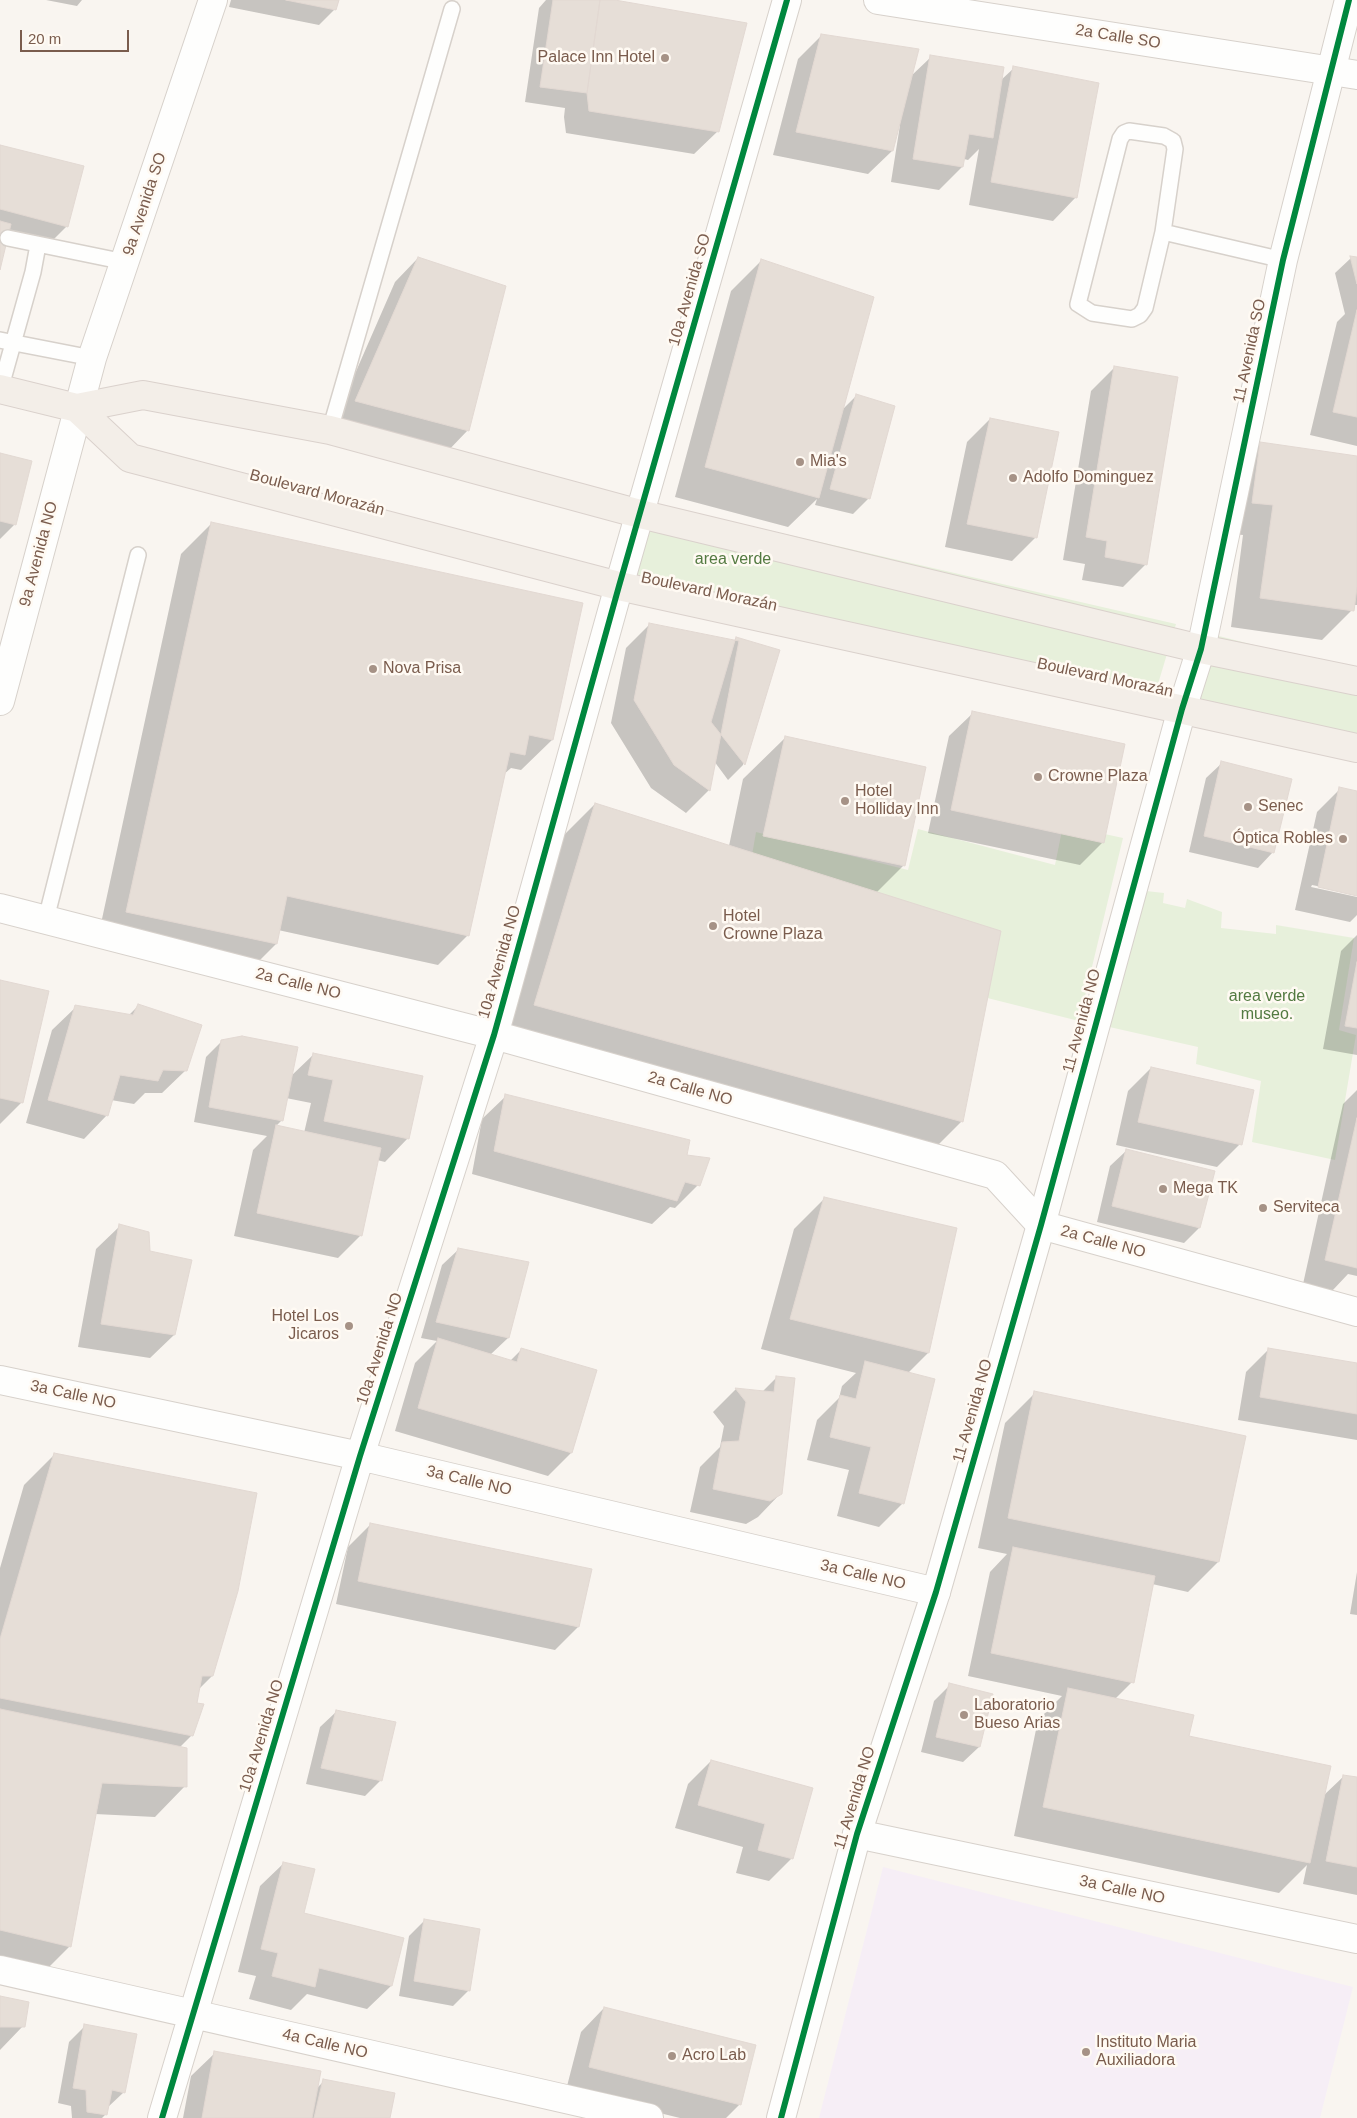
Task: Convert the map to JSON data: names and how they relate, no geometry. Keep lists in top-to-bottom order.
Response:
{
  "streets": {
    "main road": ["Boulevard Morazán"],
    "street": [
      "2a Calle SO",
      "9a Avenida SO",
      "10a Avenida SO",
      "11 Avenida SO",
      "9a Avenida NO",
      "10a Avenida NO",
      "2a Calle NO",
      "11 Avenida NO",
      "3a Calle NO",
      "4a Calle NO"
    ]
  },
  "crossings": [
    ["2a Calle SO", "11 Avenida SO"],
    ["9a Avenida SO", "Boulevard Morazán"],
    ["9a Avenida SO", "9a Avenida NO"],
    ["10a Avenida SO", "Boulevard Morazán"],
    ["10a Avenida SO", "10a Avenida NO"],
    ["11 Avenida SO", "Boulevard Morazán"],
    ["11 Avenida SO", "11 Avenida NO"],
    ["Boulevard Morazán", "9a Avenida NO"],
    ["Boulevard Morazán", "10a Avenida NO"],
    ["Boulevard Morazán", "11 Avenida NO"],
    ["10a Avenida NO", "2a Calle NO"],
    ["10a Avenida NO", "3a Calle NO"],
    ["10a Avenida NO", "4a Calle NO"],
    ["2a Calle NO", "11 Avenida NO"],
    ["11 Avenida NO", "3a Calle NO"]
  ],
  "parks": ["area verde", "area verde museo."],
  "places": [
    "Palace Inn Hotel",
    "Mia's",
    "Adolfo Dominguez",
    "Nova Prisa",
    "Crowne Plaza",
    "Hotel Holliday Inn",
    "Senec",
    "Óptica Robles",
    "Hotel Crowne Plaza",
    "Mega TK",
    "Serviteca",
    "Hotel Los Jicaros",
    "Laboratorio Bueso Arias",
    "Instituto Maria Auxiliadora",
    "Acro Lab"
  ],
  "scale_bar": "20 m"
}
